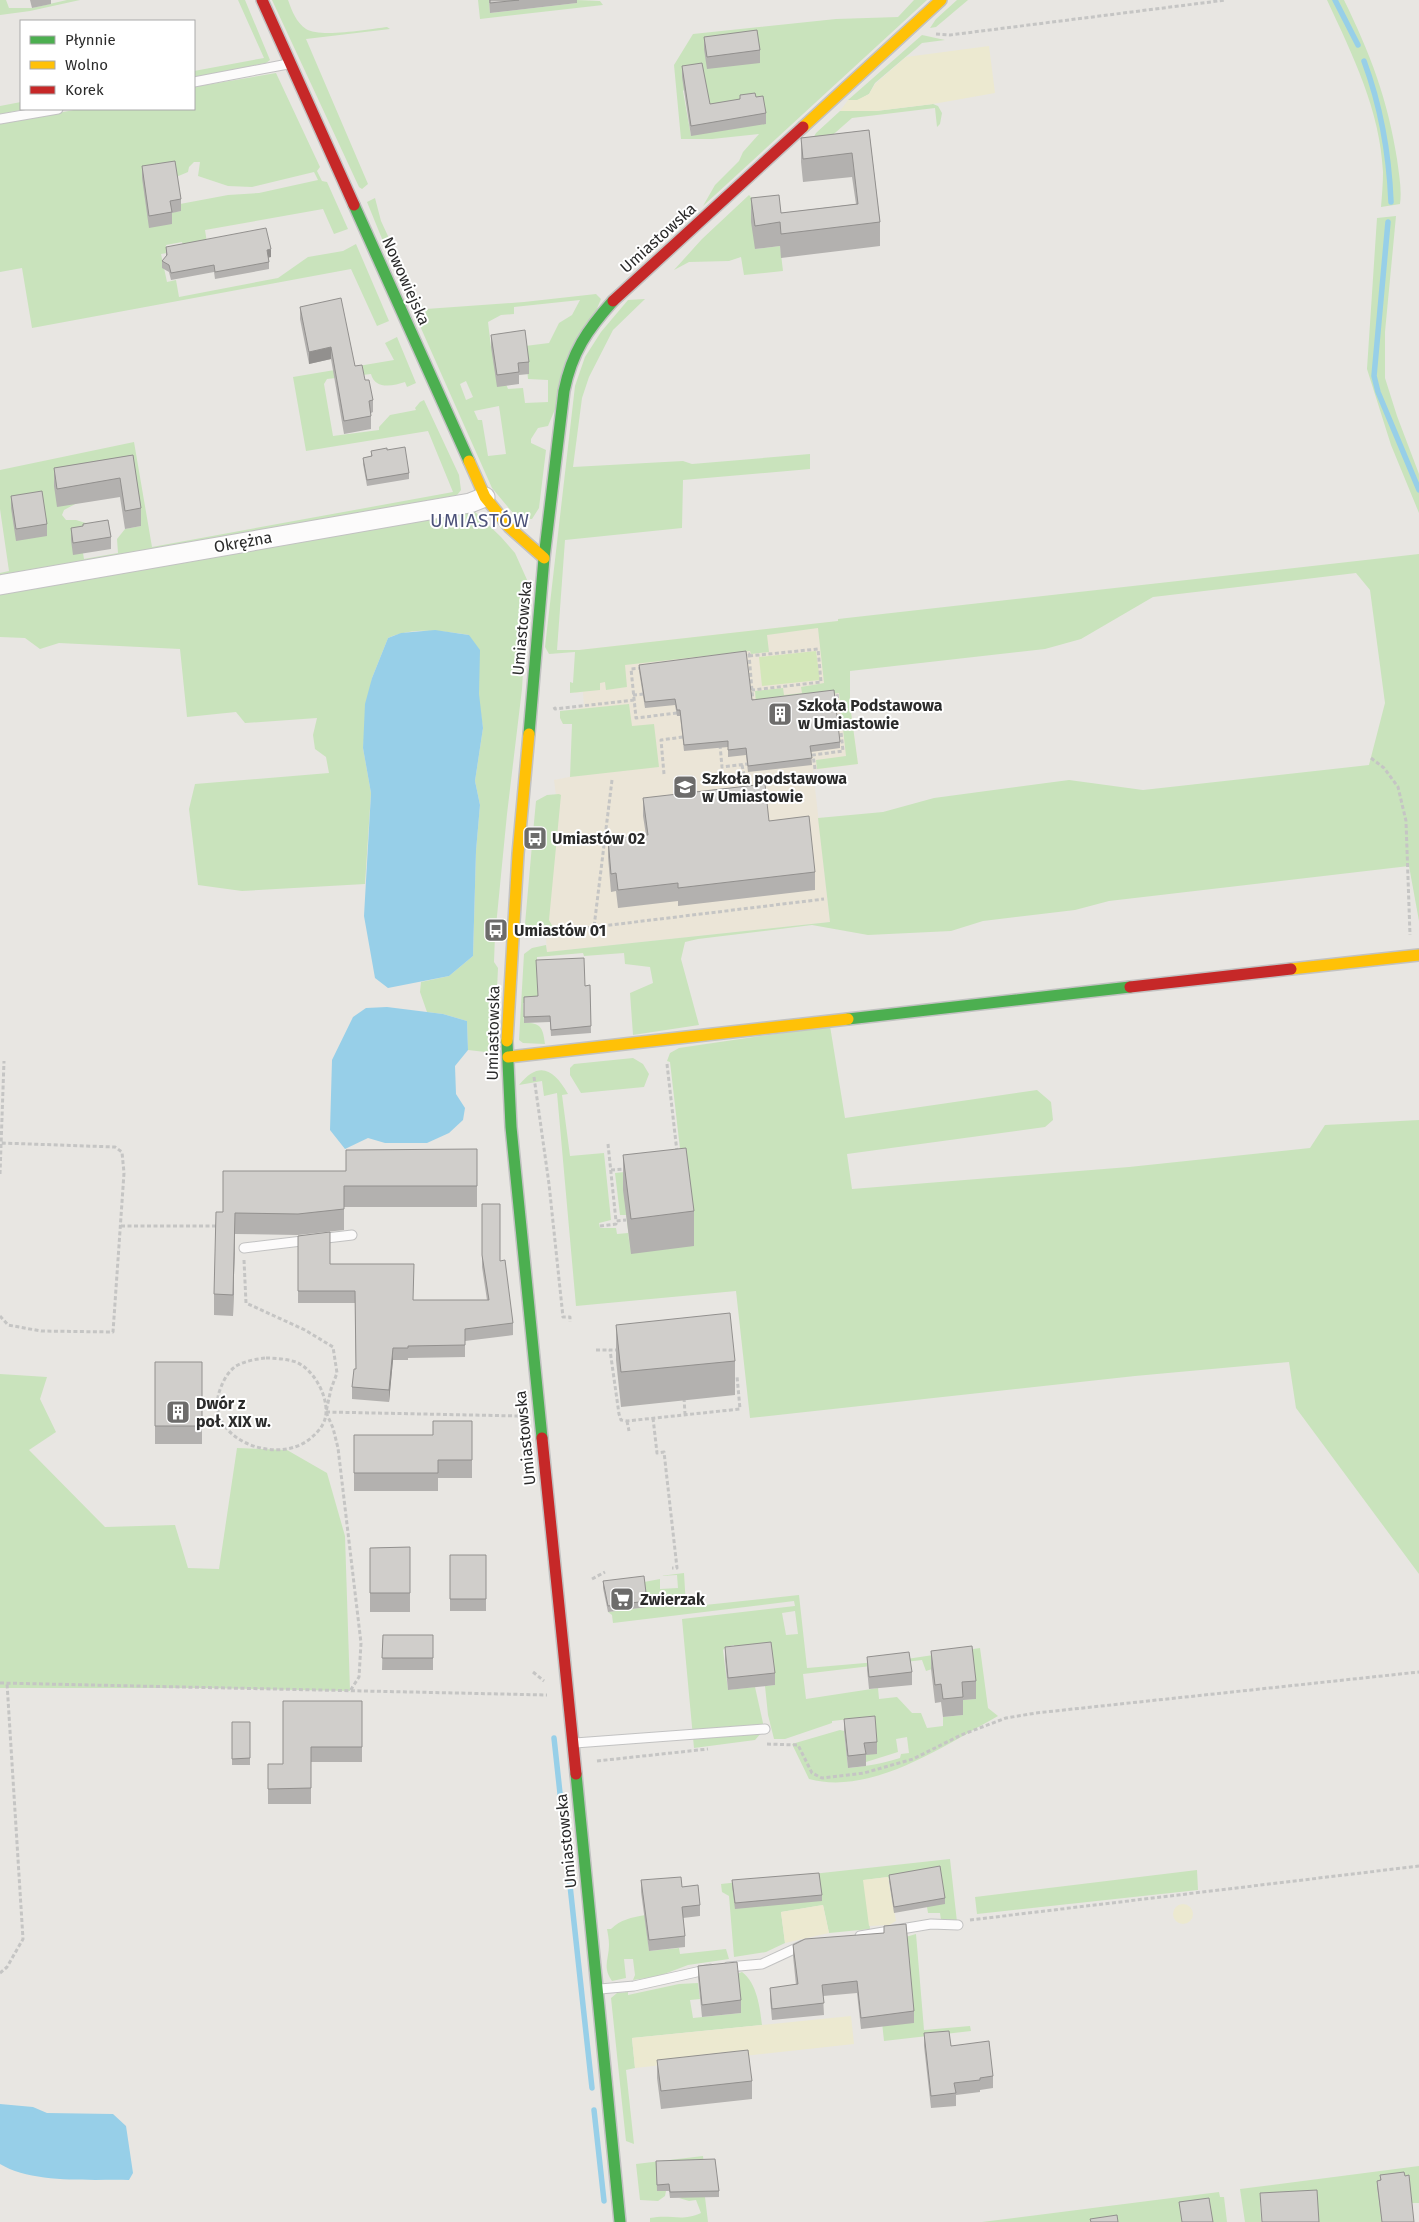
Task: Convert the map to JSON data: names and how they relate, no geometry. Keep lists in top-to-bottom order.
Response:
{
  "streets": {
    "main road": ["Umiastowska", "Nowowiejska"],
    "street": ["Okrężna"]
  },
  "crossings": [
    ["Umiastowska", "Nowowiejska"],
    ["Nowowiejska", "Okrężna"]
  ],
  "districts": ["UMIASTÓW"],
  "places": {
    "building": ["Szkoła Podstawowa w Umiastowie", "Dwór z poł. XIX w."],
    "school or university": ["Szkoła podstawowa w Umiastowie"],
    "bus stop": ["Umiastów 02", "Umiastów 01"],
    "supermarket": ["Zwierzak"]
  },
  "legend": ["Płynnie", "Wolno", "Korek"]
}
